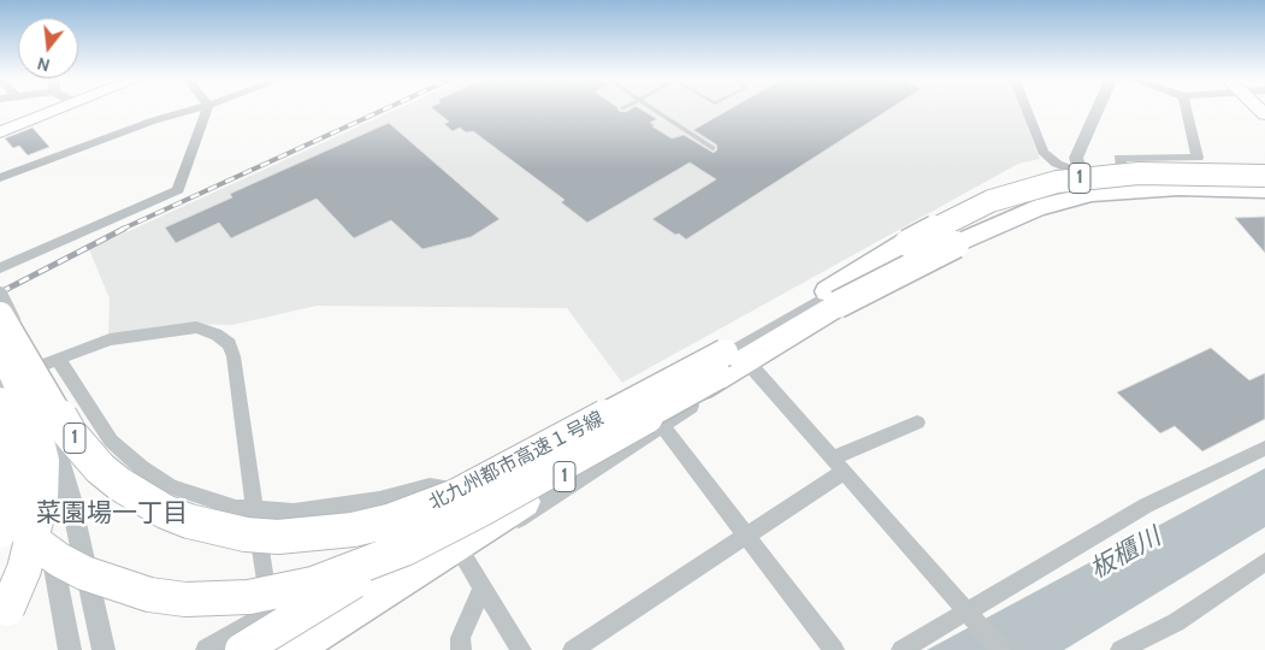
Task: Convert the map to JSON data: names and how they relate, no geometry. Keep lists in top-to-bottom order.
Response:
{
  "streets": {
    "highway": ["1", "北九州都市高速１号線"]
  },
  "crossings": [
    ["1", "北九州都市高速１号線"]
  ],
  "districts": ["菜園場一丁目"],
  "water": ["板櫃川"],
  "north": "bottom"
}
